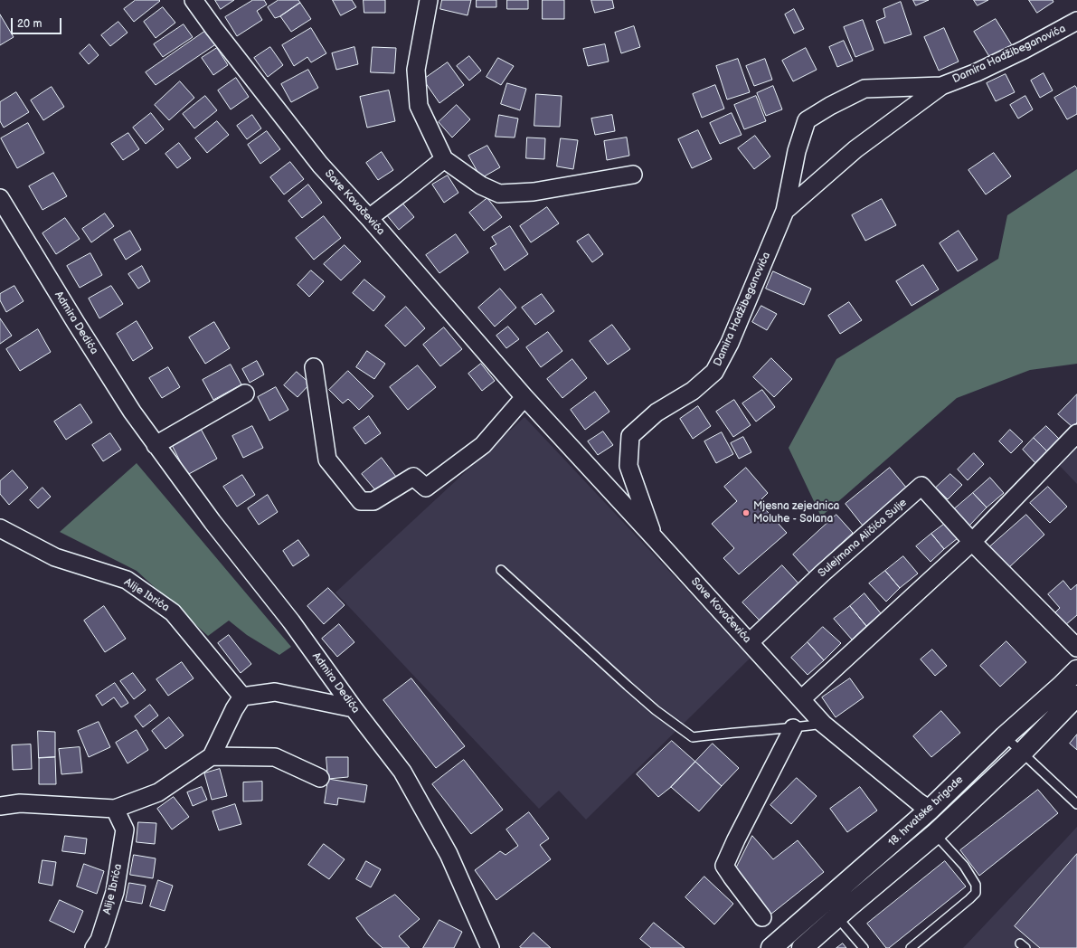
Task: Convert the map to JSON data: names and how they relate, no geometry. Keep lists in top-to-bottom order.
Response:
{
  "streets": {
    "main road": ["18. hrvatske brigade"],
    "street": [
      "Damira Hadžibeganovića",
      "Save Kovačevića",
      "Admira Dedića",
      "Sulejmana Aličića Sulje",
      "Alije Ibrića"
    ]
  },
  "crossings": [
    ["Damira Hadžibeganovića", "Save Kovačevića"],
    ["Save Kovačevića", "Sulejmana Aličića Sulje"],
    ["Save Kovačevića", "18. hrvatske brigade"]
  ],
  "places": ["Mjesna zejednica Moluhe - Solana"],
  "scale_bar": "20 m"
}
